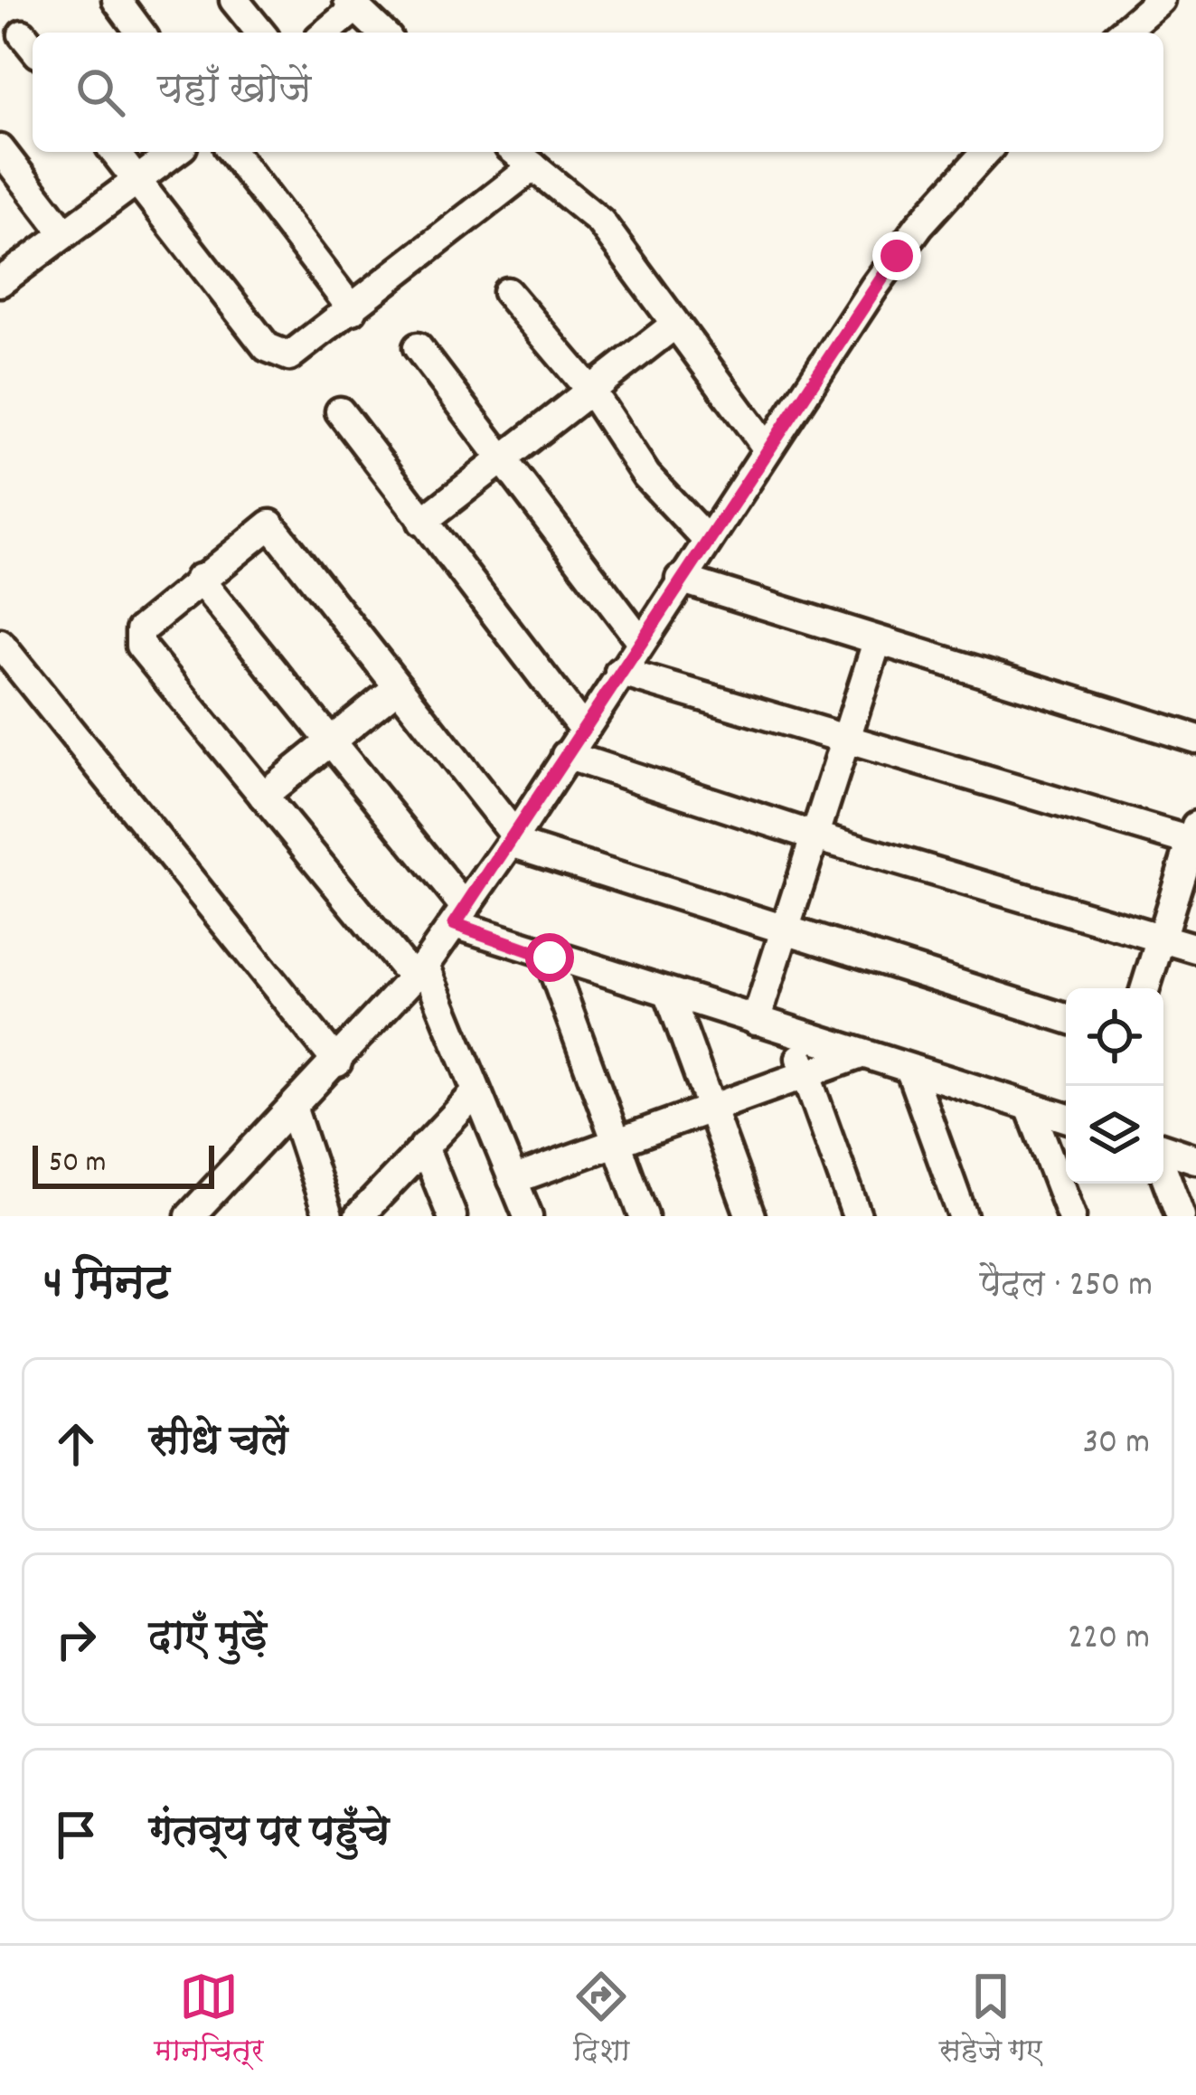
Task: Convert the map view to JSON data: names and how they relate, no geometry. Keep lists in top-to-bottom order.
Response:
{
  "scale_bar": "50 m",
  "page": {
    "search": "यहाँ खोजें",
    "scale": "50 m",
    "heading": ["4 मिनट", "पैदल · 250 m"],
    "list": [
      ["सीधे चलें", "30 m"],
      ["दाएँ मुड़ें", "220 m"],
      "गंतव्य पर पहुँचे"
    ],
    "nav": ["मानचित्र", "दिशा", "सहेजे गए"]
  }
}
